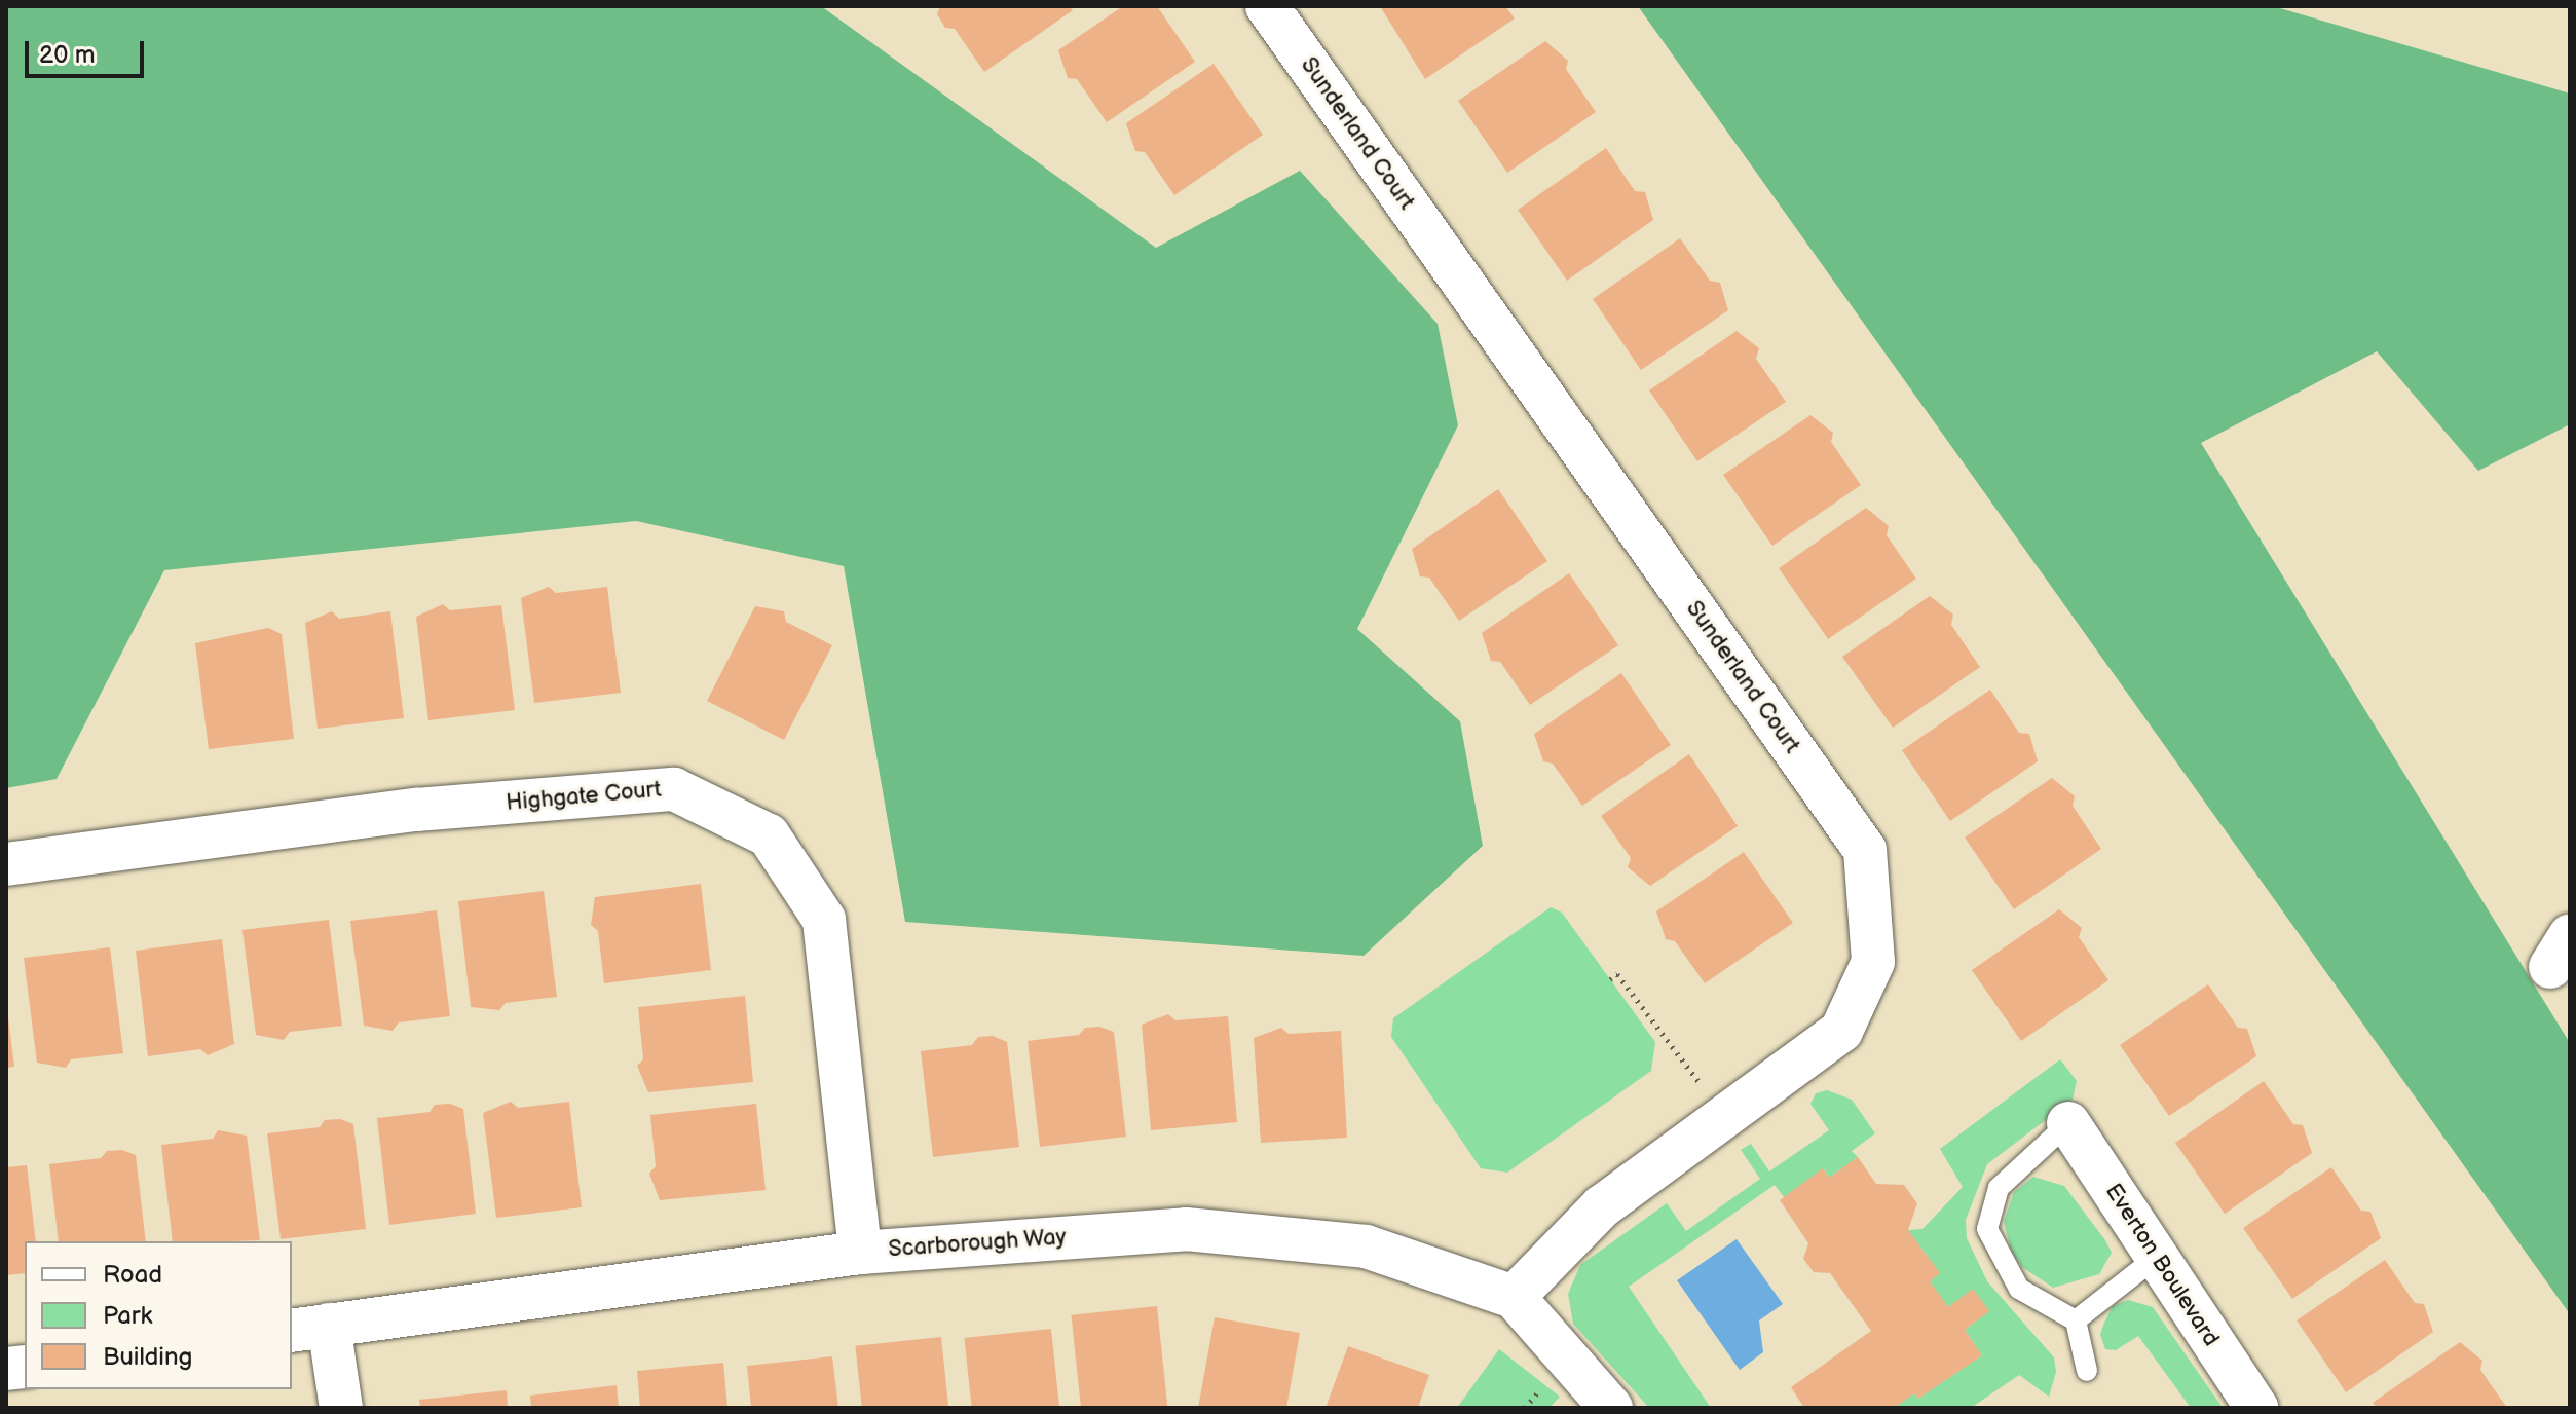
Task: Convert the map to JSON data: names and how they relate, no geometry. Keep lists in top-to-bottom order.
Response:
{
  "streets": {
    "street": [
      "Sunderland Court",
      "Highgate Court",
      "Scarborough Way",
      "Everton Boulevard"
    ]
  },
  "crossings": [
    ["Sunderland Court", "Scarborough Way"],
    ["Highgate Court", "Scarborough Way"]
  ],
  "legend": ["Road", "Park", "Building"],
  "scale_bar": "20 m"
}
